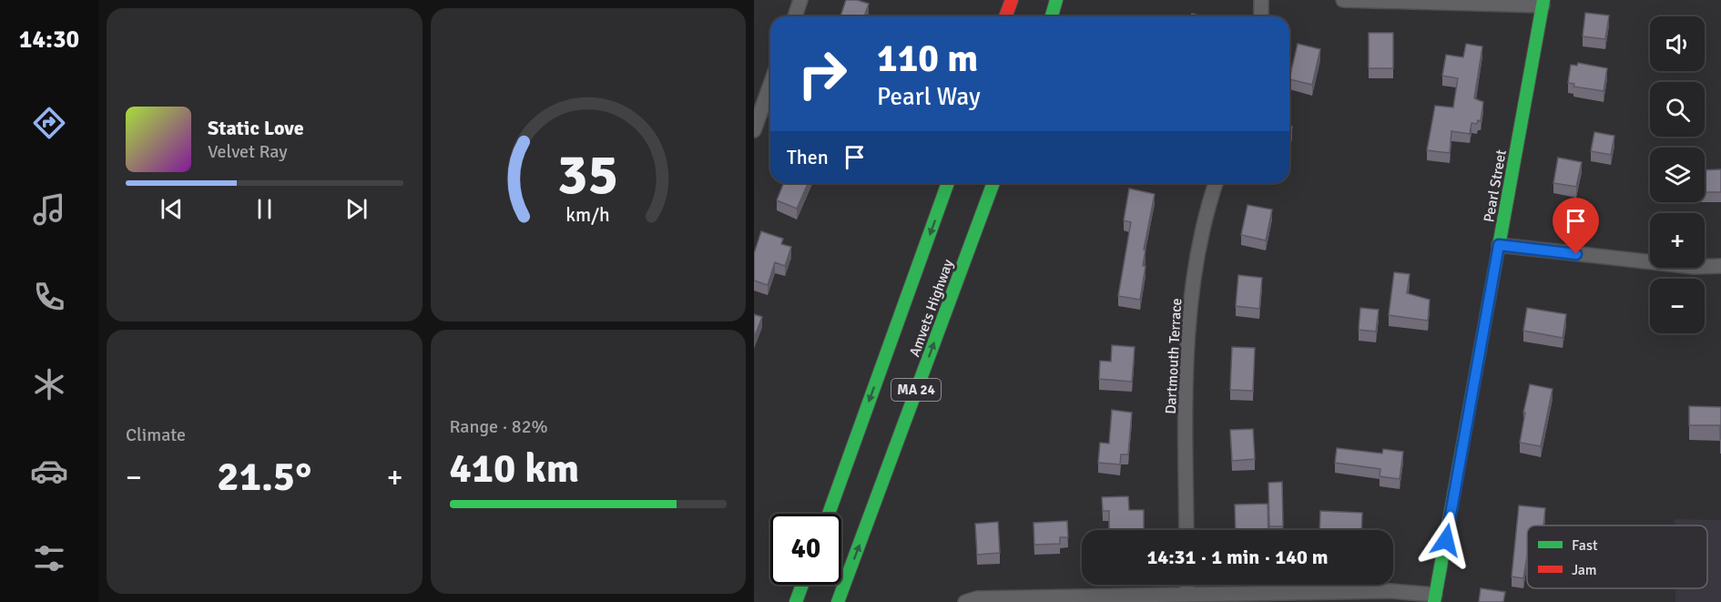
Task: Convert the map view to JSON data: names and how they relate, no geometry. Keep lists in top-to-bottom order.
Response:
{
  "streets": {
    "main road": ["Pearl Street", "Amvets Highway", "MA 24"],
    "street": ["Dartmouth Terrace"]
  },
  "legend": ["Fast", "Jam"],
  "page": {
    "tabs": "14:30",
    "map_buttons": ["+", "−"],
    "turn": ["110 m", "Pearl Way"],
    "song": ["Static Love", "Velvet Ray"],
    "then": "Then",
    "tile": [
      "Climate",
      ["Range · 82%", "410 km"]
    ],
    "heat": ["−", "21.5°", "+"],
    "limit": "40",
    "trip": "14:31 · 1 min · 140 m",
    "gauge": ["35", "km/h"]
  }
}
